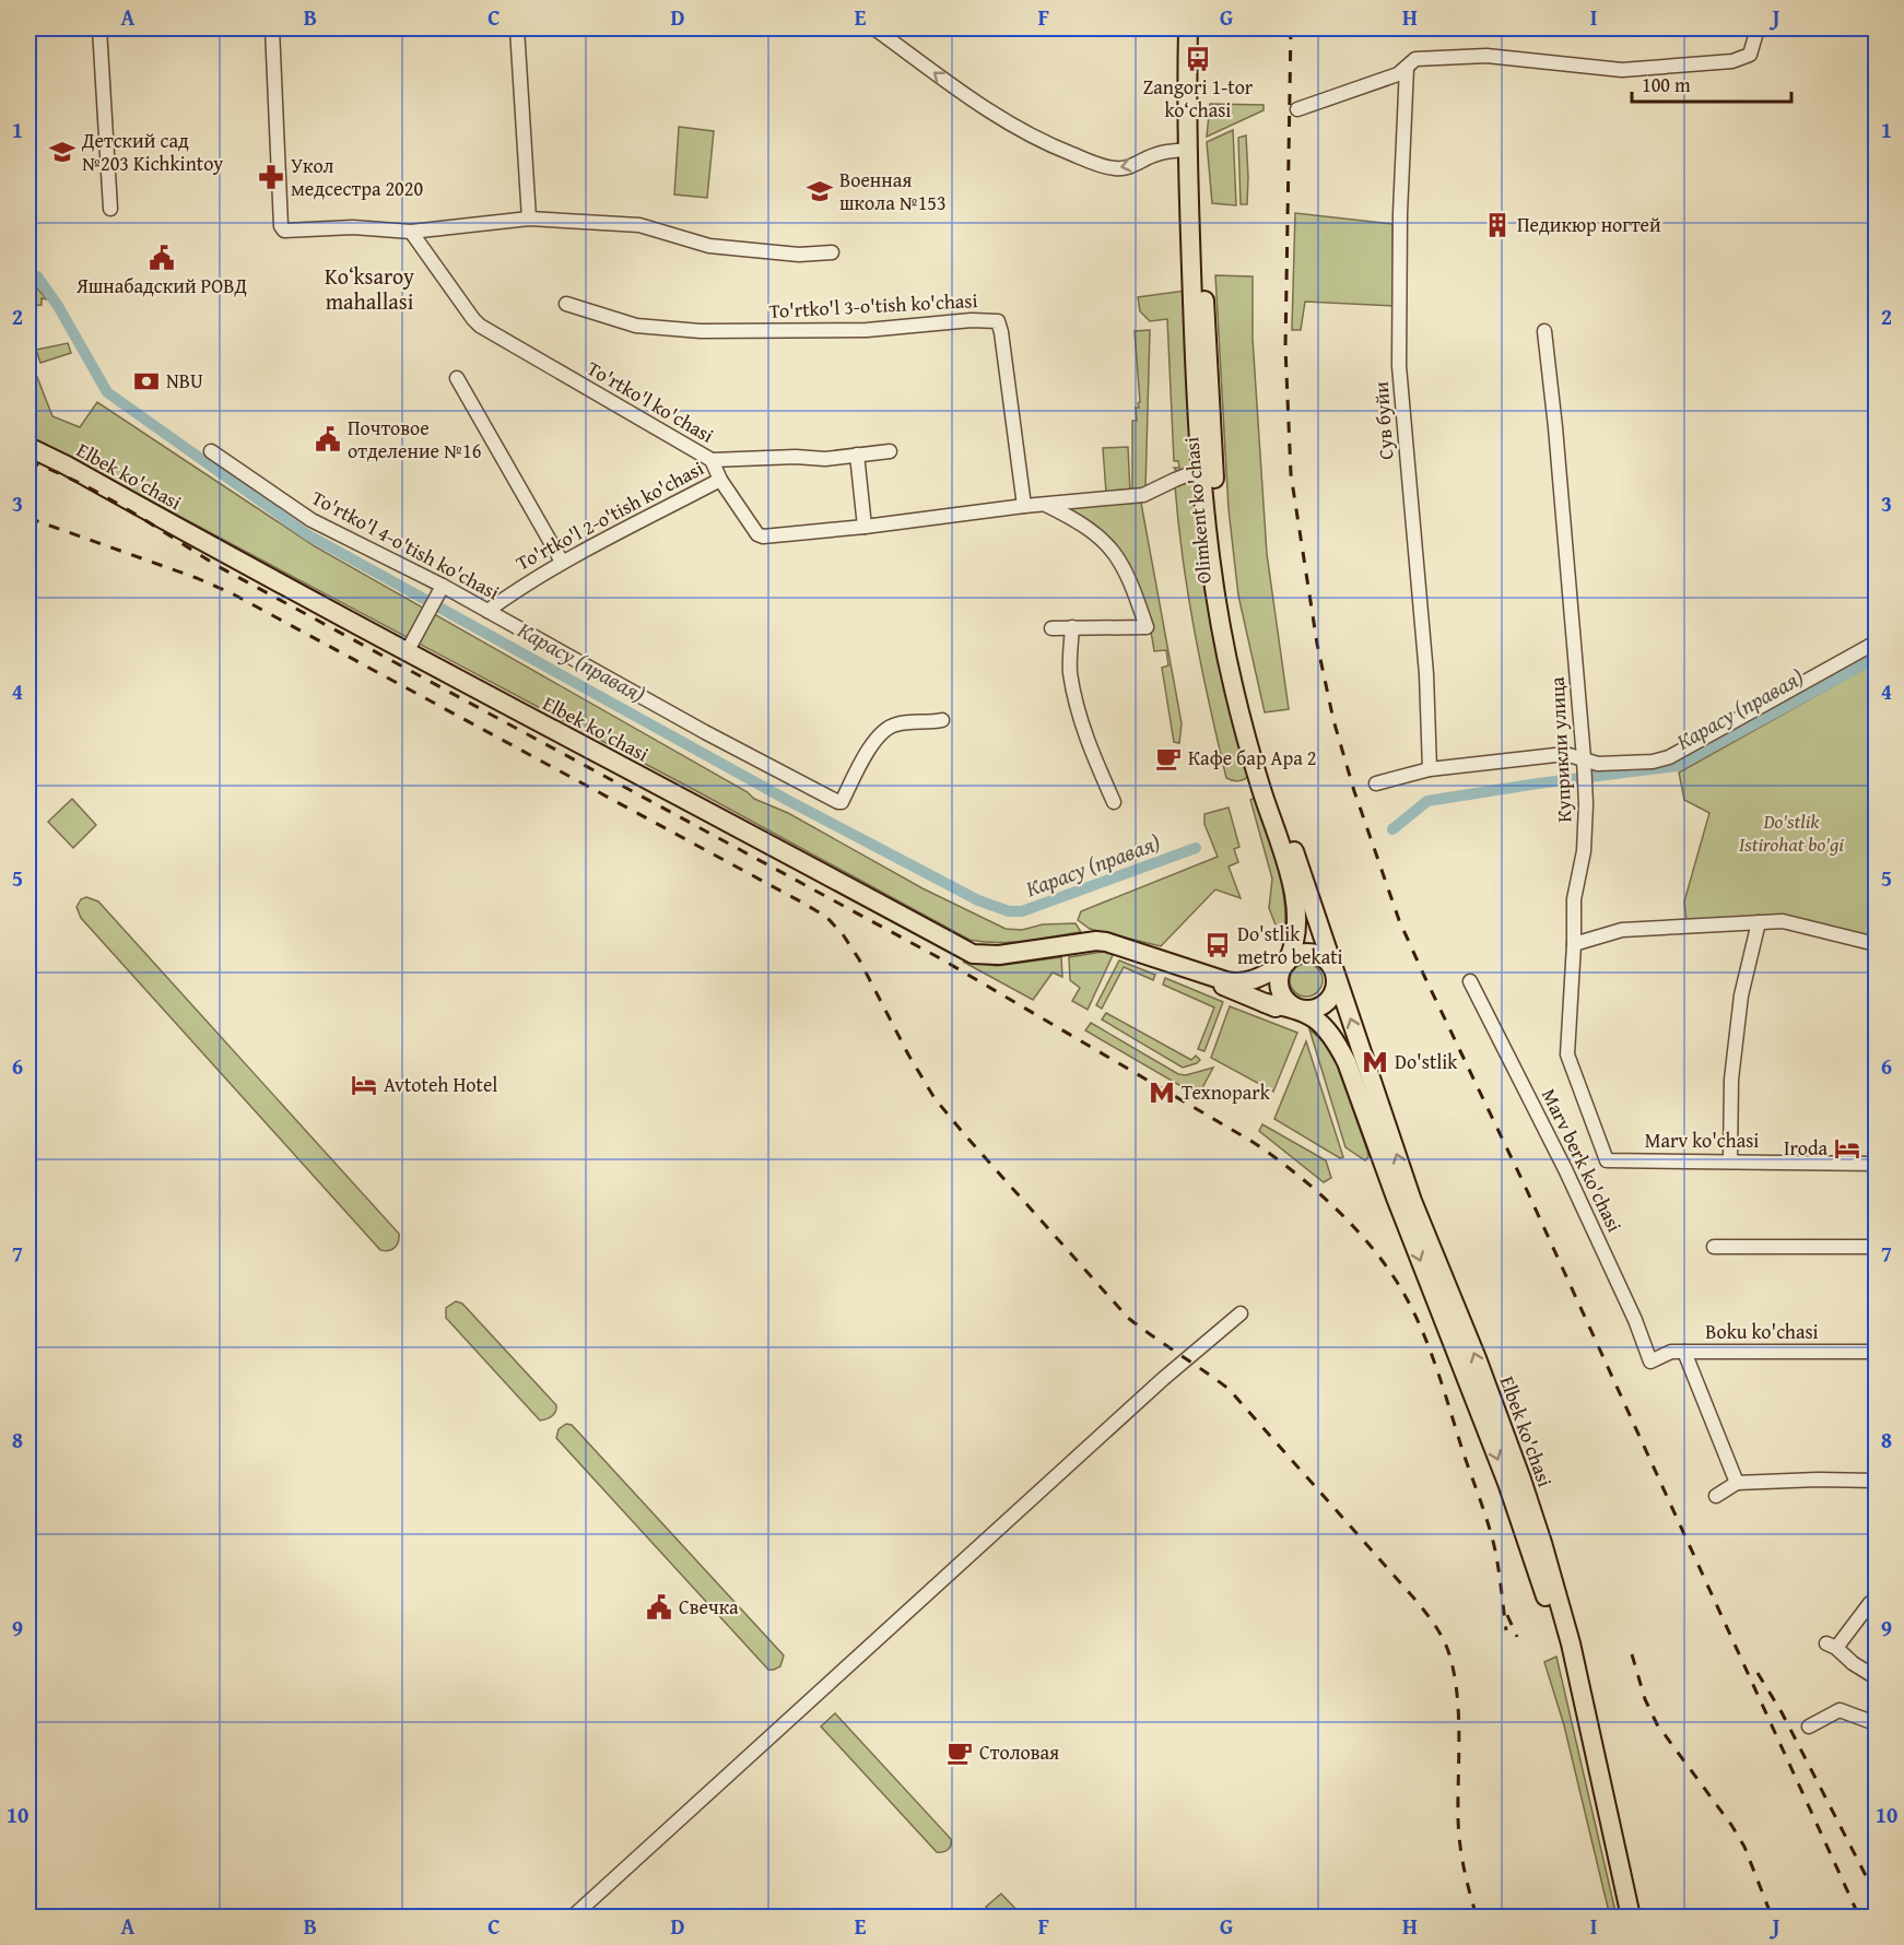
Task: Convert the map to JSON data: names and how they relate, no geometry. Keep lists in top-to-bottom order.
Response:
{
  "streets": {
    "main road": ["Elbek ko'chasi", "Olimkent ko'chasi"],
    "street": [
      "To'rtko'l 3-o'tish ko'chasi",
      "To'rtko'l ko'chasi",
      "Сув буйи",
      "To'rtko'l 2-o'tish ko'chasi",
      "To'rtko'l 4-o'tish ko'chasi",
      "Куприкли улица",
      "Marv ko'chasi",
      "Marv berk ko'chasi",
      "Boku ko'chasi"
    ]
  },
  "crossings": [
    ["To'rtko'l 3-o'tish ko'chasi", "To'rtko'l ko'chasi"],
    ["To'rtko'l ko'chasi", "Olimkent ko'chasi"],
    ["To'rtko'l ko'chasi", "To'rtko'l 2-o'tish ko'chasi"],
    ["Elbek ko'chasi", "Olimkent ko'chasi"],
    ["To'rtko'l 2-o'tish ko'chasi", "To'rtko'l 4-o'tish ko'chasi"],
    ["Куприкли улица", "Marv ko'chasi"],
    ["Marv berk ko'chasi", "Boku ko'chasi"]
  ],
  "districts": ["Koʻksaroy mahallasi"],
  "water": ["Карасу (правая)"],
  "parks": ["Do'stlik Istirohat bo'gi"],
  "places": {
    "bus stop": ["Zangori 1-tor ko‘chasi", "Do'stlik metro bekati"],
    "school or university": ["Детский сад №203 Kichkintoy", "Военная школа №153"],
    "pharmacy": ["Укол медсестра 2020"],
    "building": ["Педикюр ногтей"],
    "public building": ["Яшнабадский РОВД", "Почтовое отделение №16", "Свечка"],
    "bank": ["NBU"],
    "cafe": ["Кафе бар Ара 2", "Столовая"],
    "metro station": ["Do'stlik", "Texnopark"],
    "hotel": ["Avtoteh Hotel", "Iroda"]
  },
  "scale_bar": "100 m",
  "grid": {
    "columns": [
      "A",
      "B",
      "C",
      "D",
      "E",
      "F",
      "G",
      "H",
      "I",
      "J"
    ],
    "rows": [
      "1",
      "2",
      "3",
      "4",
      "5",
      "6",
      "7",
      "8",
      "9",
      "10"
    ]
  }
}
